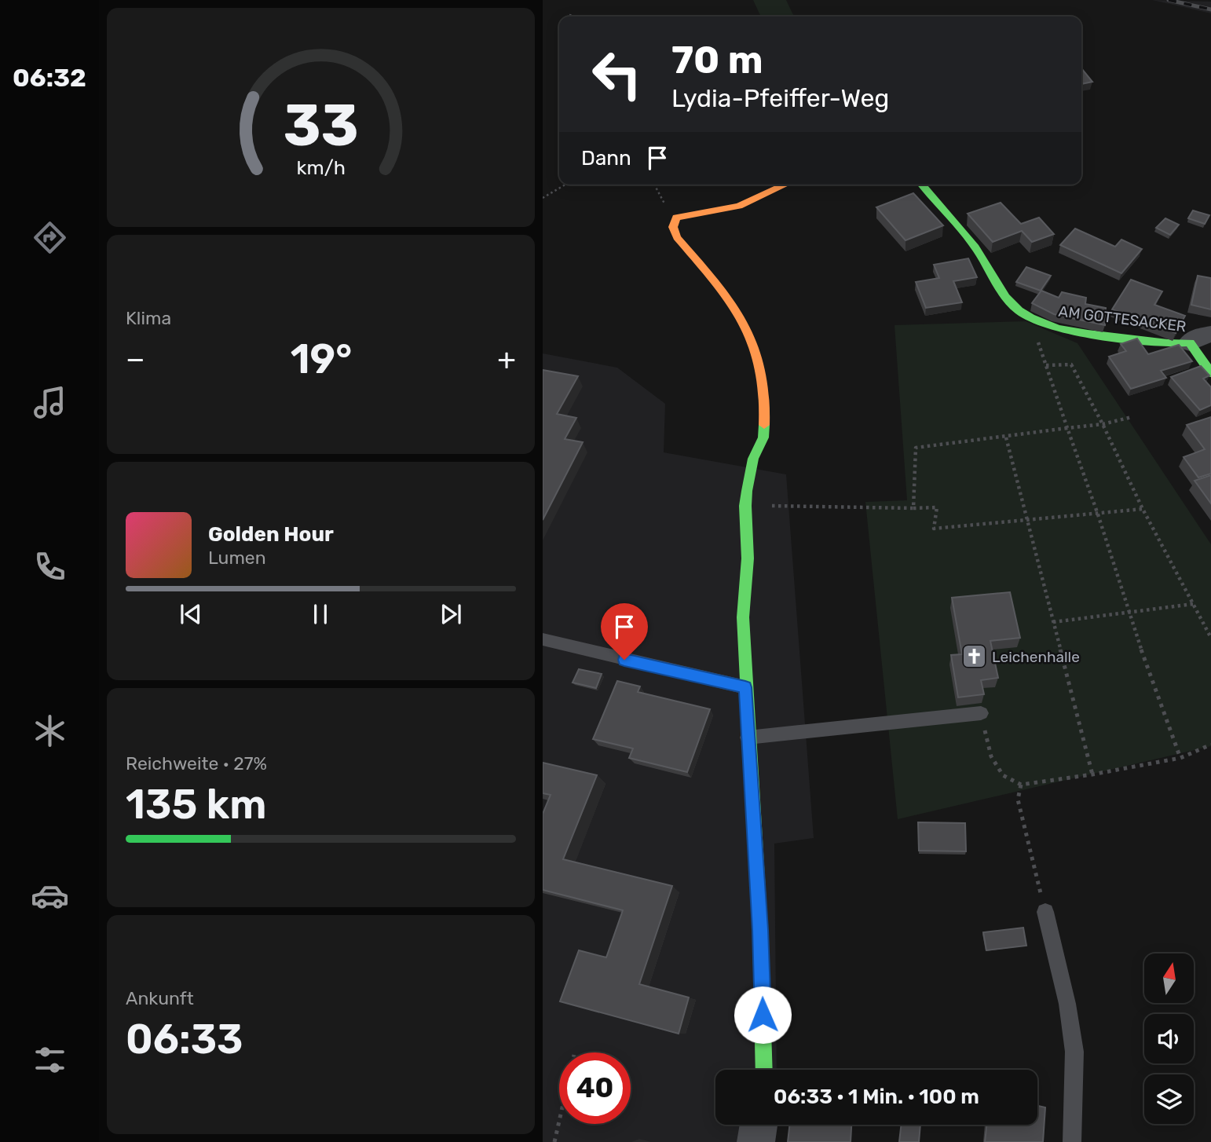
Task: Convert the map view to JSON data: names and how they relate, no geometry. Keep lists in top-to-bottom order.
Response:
{
  "streets": {
    "street": ["AM GOTTESACKER"]
  },
  "places": {
    "church": ["Leichenhalle"]
  },
  "north": "top",
  "page": {
    "tabs": "06:32",
    "turn": ["70 m", "Lydia-Pfeiffer-Weg"],
    "then": "Dann",
    "tile": [
      "Klima",
      ["Reichweite · 27%", "135 km"],
      ["Ankunft", "06:33"]
    ],
    "heat": ["−", "19°", "+"],
    "song": ["Golden Hour", "Lumen"],
    "limit": "40",
    "trip": "06:33 · 1 Min. · 100 m",
    "gauge": ["33", "km/h"]
  }
}
